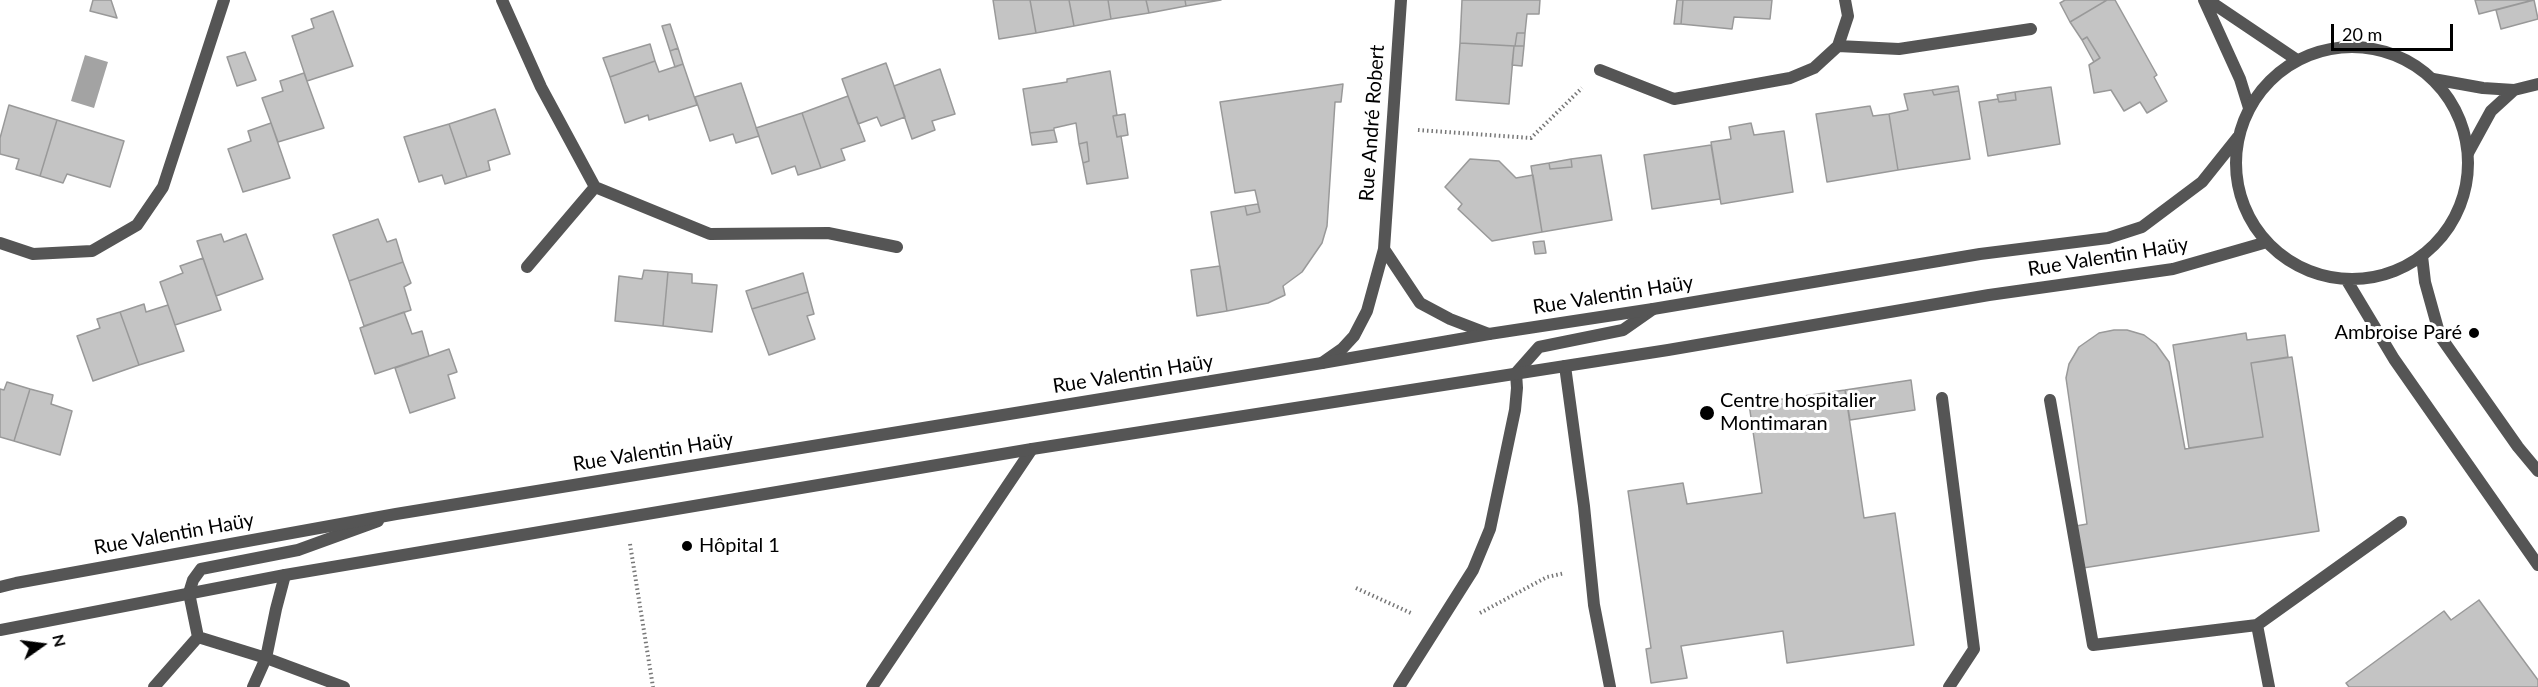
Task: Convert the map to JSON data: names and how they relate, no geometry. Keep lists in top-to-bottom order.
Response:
{
  "streets": {
    "street": ["Rue André Robert", "Rue Valentin Haüy"]
  },
  "crossings": [
    ["Rue André Robert", "Rue Valentin Haüy"]
  ],
  "places": ["Ambroise Paré", "Centre hospitalier Montimaran", "Hôpital 1"],
  "scale_bar": "20 m",
  "north": "right"
}
